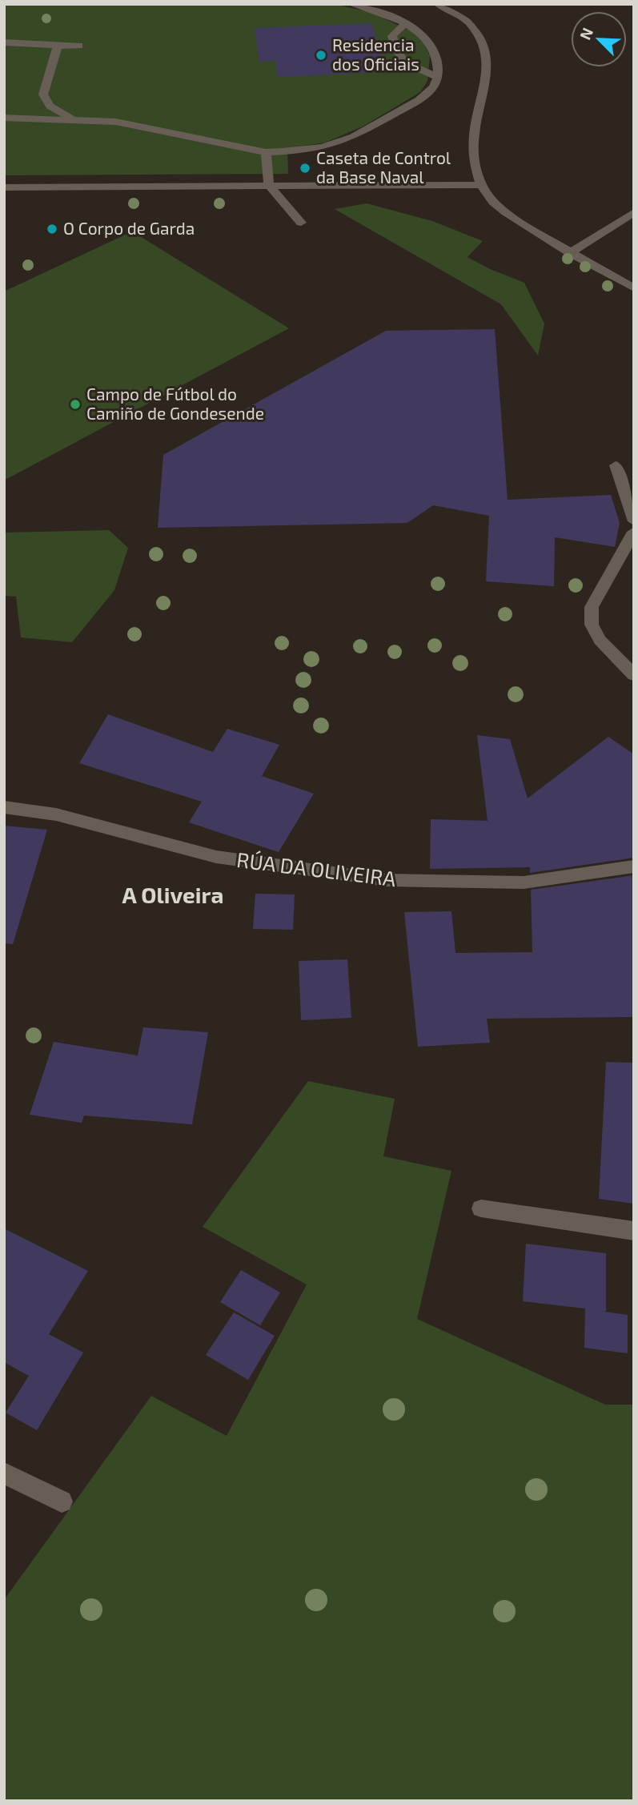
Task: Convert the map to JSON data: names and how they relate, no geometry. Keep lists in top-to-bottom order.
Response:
{
  "streets": {
    "street": ["RÚA DA OLIVEIRA"]
  },
  "districts": ["A Oliveira"],
  "places": [
    "Residencia dos Oficiais",
    "Caseta de Control da Base Naval",
    "O Corpo de Garda",
    "Campo de Fútbol do Camiño de Gondesende"
  ],
  "north": "top left"
}
